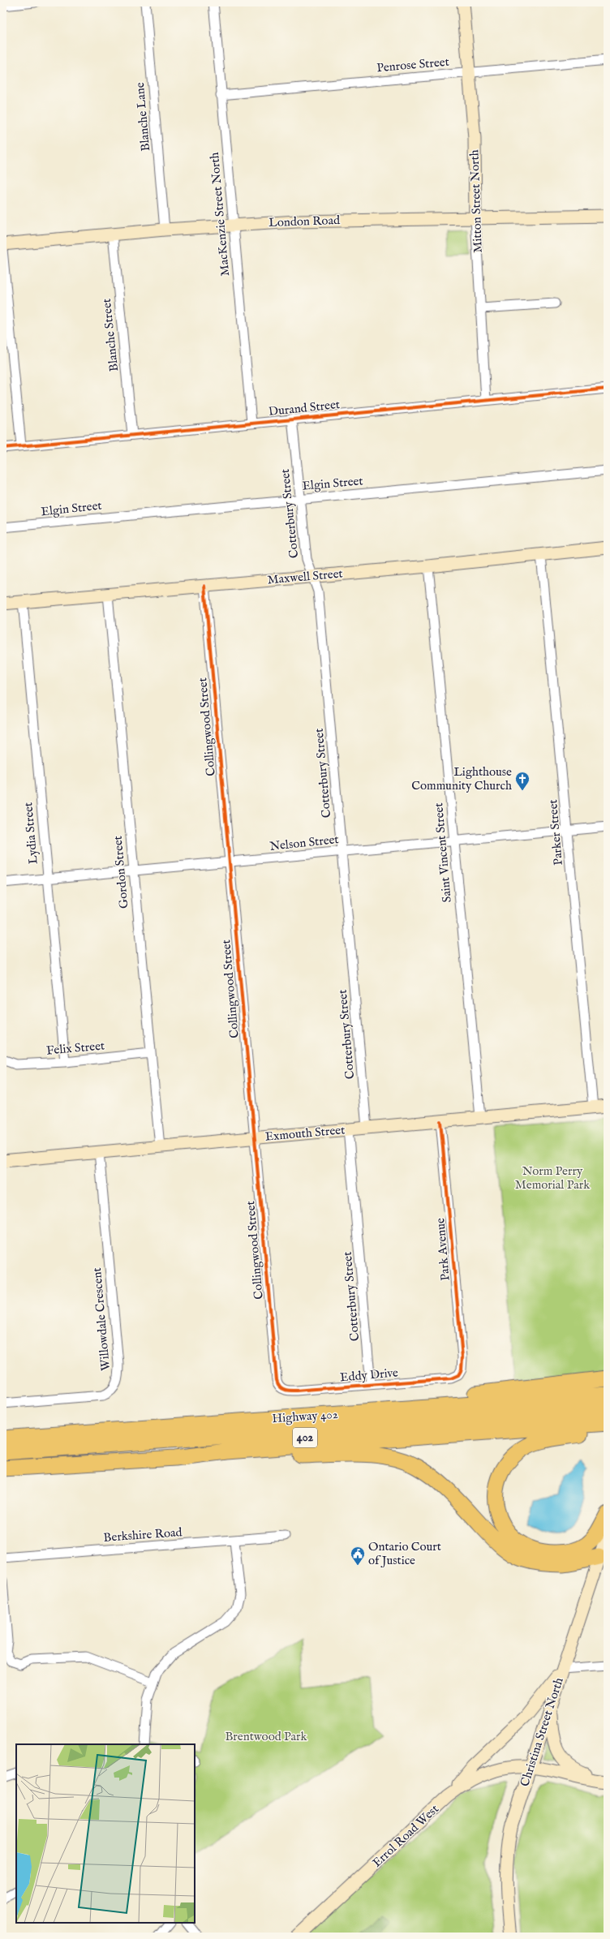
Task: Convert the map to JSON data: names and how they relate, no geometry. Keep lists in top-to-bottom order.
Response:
{
  "streets": {
    "highway": ["Highway 402", "402"],
    "main road": [
      "Mitton Street North",
      "London Road",
      "Maxwell Street",
      "Exmouth Street",
      "Christina Street North",
      "Errol Road West"
    ],
    "street": [
      "Penrose Street",
      "Blanche Lane",
      "MacKenzie Street North",
      "Blanche Street",
      "Durand Street",
      "Elgin Street",
      "Cotterbury Street",
      "Collingwood Street",
      "Parker Street",
      "Lydia Street",
      "Nelson Street",
      "Saint Vincent Street",
      "Gordon Street",
      "Felix Street",
      "Park Avenue",
      "Willowdale Crescent",
      "Eddy Drive",
      "Berkshire Road"
    ]
  },
  "crossings": [
    ["Penrose Street", "Mitton Street North"],
    ["Penrose Street", "MacKenzie Street North"],
    ["Blanche Lane", "London Road"],
    ["Mitton Street North", "London Road"],
    ["Mitton Street North", "Durand Street"],
    ["MacKenzie Street North", "London Road"],
    ["MacKenzie Street North", "Durand Street"],
    ["London Road", "Blanche Street"],
    ["Blanche Street", "Durand Street"],
    ["Durand Street", "Cotterbury Street"],
    ["Elgin Street", "Cotterbury Street"],
    ["Cotterbury Street", "Maxwell Street"],
    ["Cotterbury Street", "Nelson Street"],
    ["Cotterbury Street", "Exmouth Street"],
    ["Cotterbury Street", "Eddy Drive"],
    ["Maxwell Street", "Collingwood Street"],
    ["Maxwell Street", "Parker Street"],
    ["Maxwell Street", "Lydia Street"],
    ["Maxwell Street", "Saint Vincent Street"],
    ["Maxwell Street", "Gordon Street"],
    ["Collingwood Street", "Nelson Street"],
    ["Collingwood Street", "Exmouth Street"],
    ["Collingwood Street", "Eddy Drive"],
    ["Parker Street", "Nelson Street"],
    ["Parker Street", "Exmouth Street"],
    ["Lydia Street", "Nelson Street"],
    ["Lydia Street", "Felix Street"],
    ["Nelson Street", "Saint Vincent Street"],
    ["Nelson Street", "Gordon Street"],
    ["Saint Vincent Street", "Exmouth Street"],
    ["Gordon Street", "Felix Street"],
    ["Gordon Street", "Exmouth Street"],
    ["Exmouth Street", "Park Avenue"],
    ["Exmouth Street", "Willowdale Crescent"],
    ["Park Avenue", "Eddy Drive"],
    ["Christina Street North", "Errol Road West"]
  ],
  "parks": ["Norm Perry Memorial Park", "Brentwood Park"],
  "places": {
    "church": ["Lighthouse Community Church"],
    "public building": ["Ontario Court of Justice"]
  }
}
